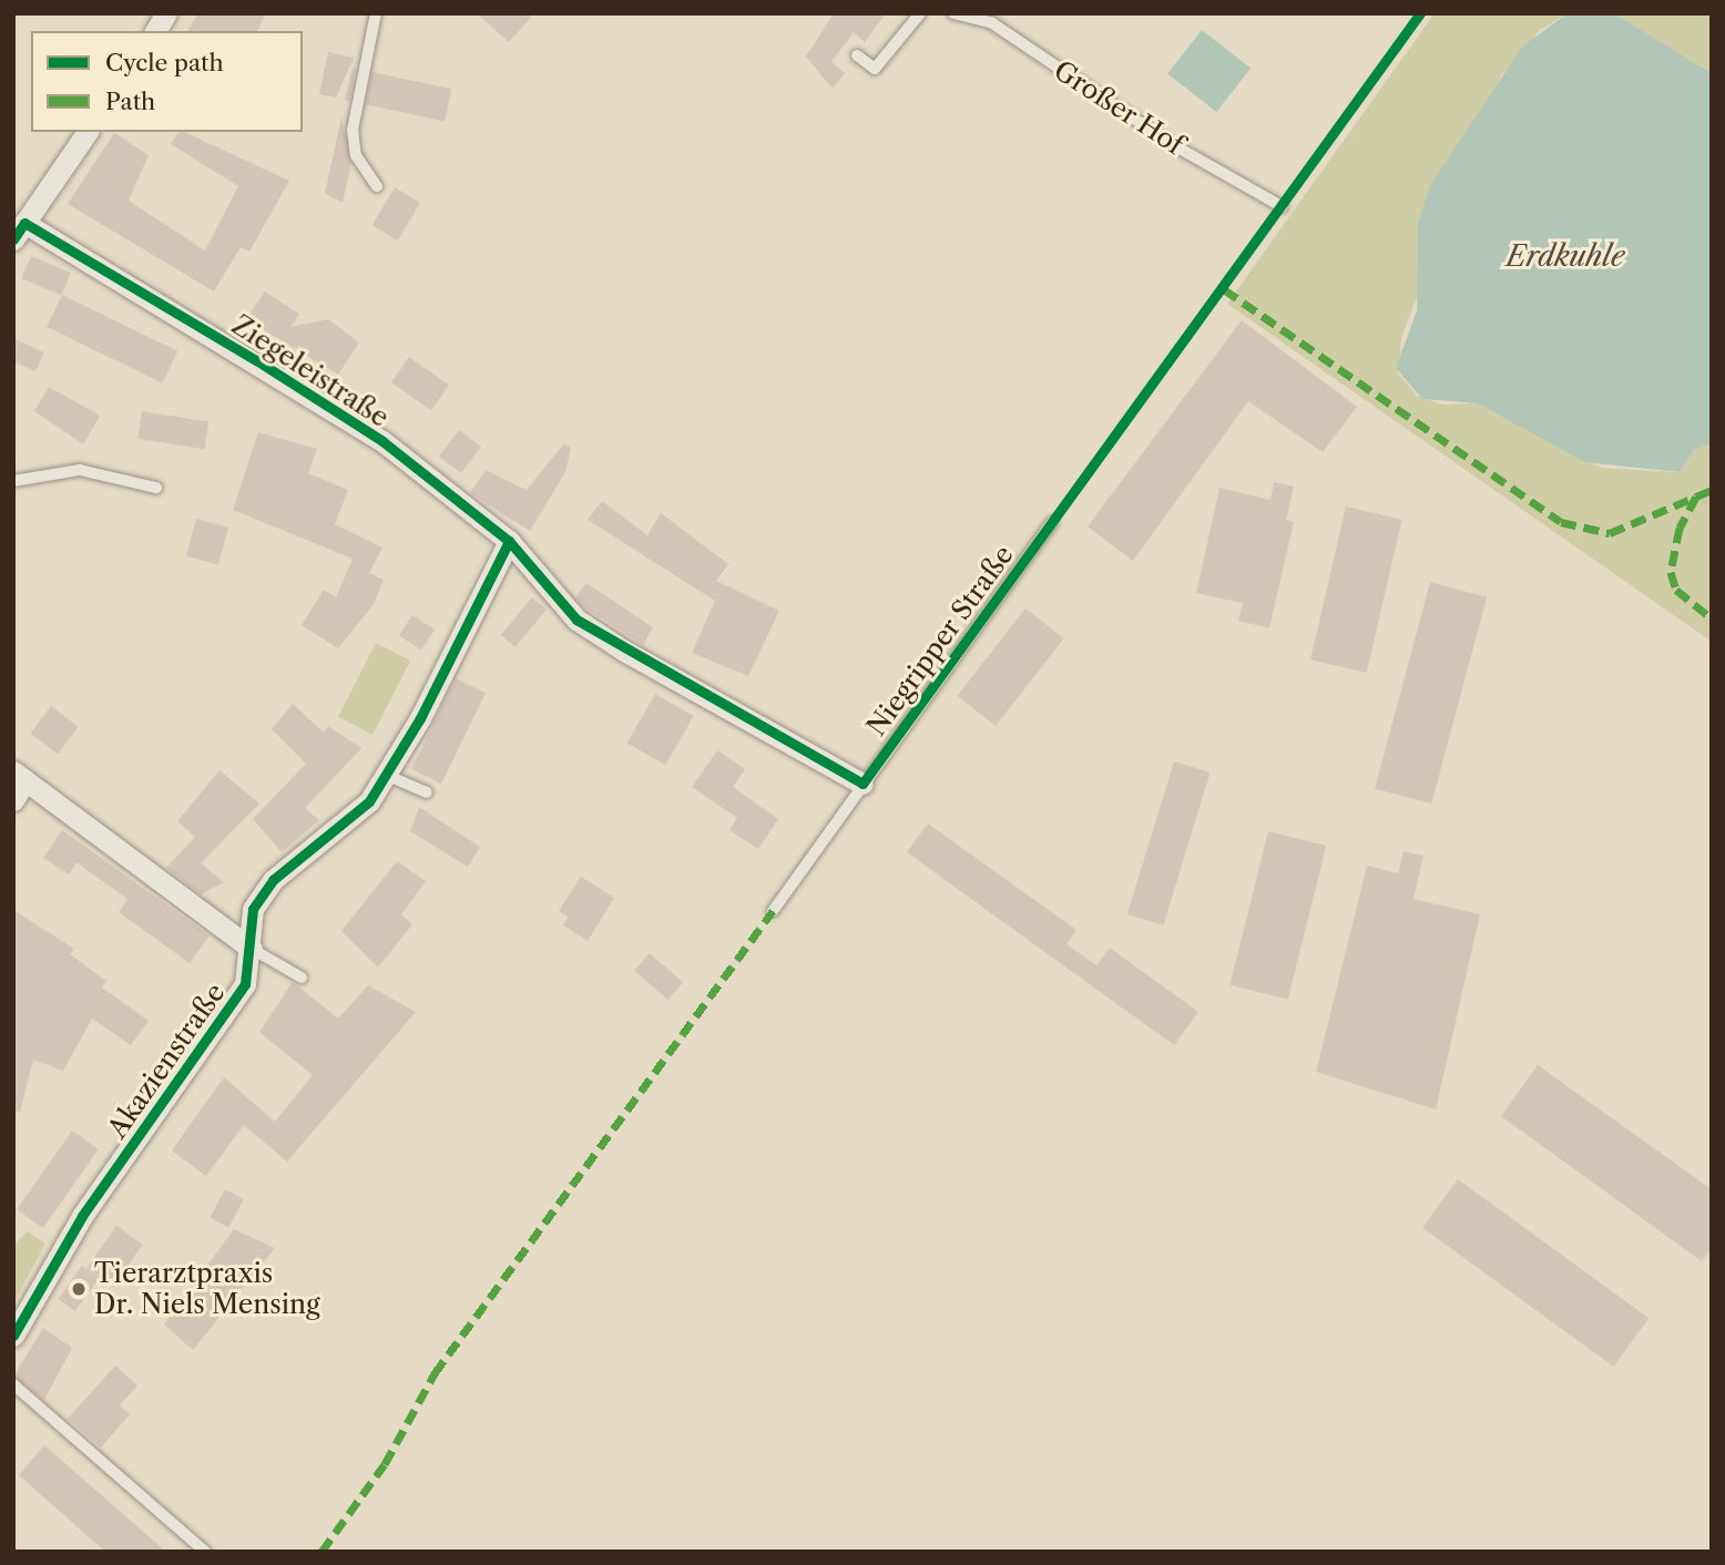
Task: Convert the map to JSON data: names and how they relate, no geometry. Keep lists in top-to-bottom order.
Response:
{
  "streets": {
    "street": ["Ziegeleistraße", "Akazienstraße"],
    "lane": ["Großer Hof", "Niegripper Straße"]
  },
  "crossings": [
    ["Ziegeleistraße", "Niegripper Straße"],
    ["Ziegeleistraße", "Akazienstraße"]
  ],
  "water": ["Erdkuhle"],
  "places": ["Tierarztpraxis Dr. Niels Mensing"],
  "legend": ["Cycle path", "Path"]
}
